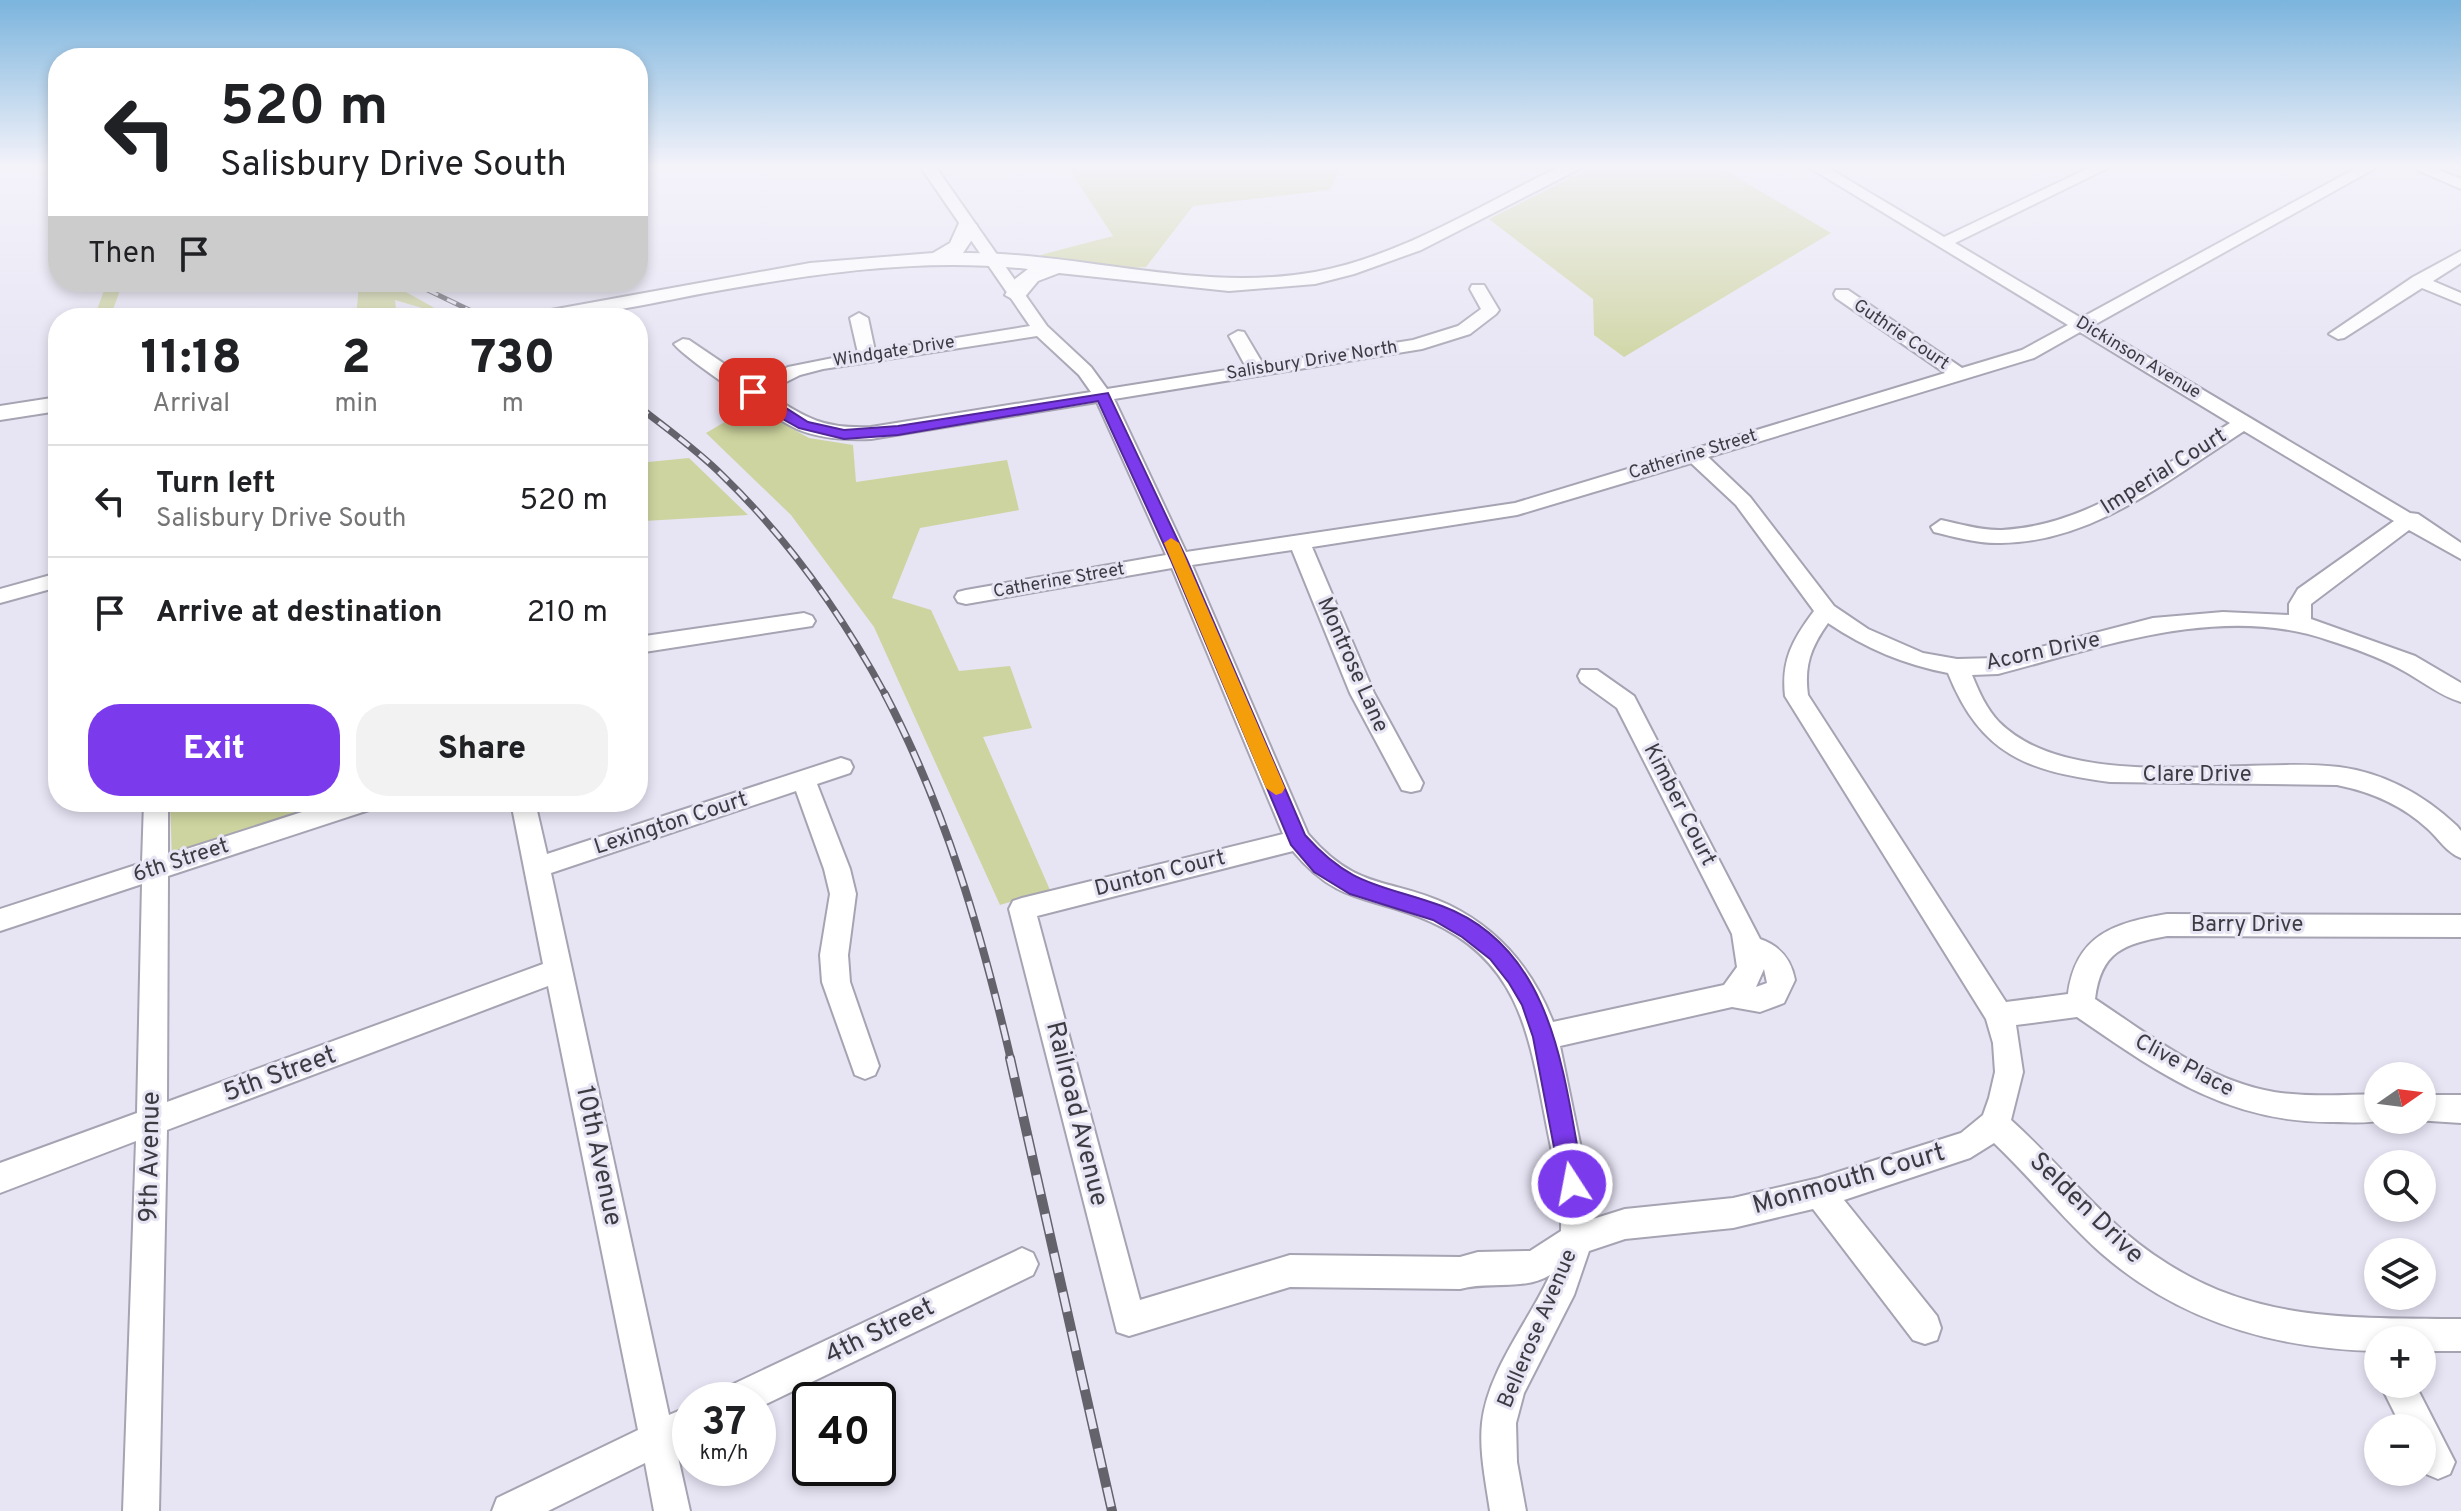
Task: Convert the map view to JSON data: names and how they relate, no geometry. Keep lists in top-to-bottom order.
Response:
{
  "streets": {
    "street": [
      "Guthrie Court",
      "Windgate Drive",
      "Dickinson Avenue",
      "Salisbury Drive North",
      "Catherine Street",
      "Imperial Court",
      "Acorn Drive",
      "Montrose Lane",
      "Clare Drive",
      "Kimber Court",
      "Lexington Court",
      "6th Street",
      "Dunton Court",
      "Barry Drive",
      "Clive Place",
      "5th Street",
      "Railroad Avenue",
      "10th Avenue",
      "9th Avenue",
      "Monmouth Court",
      "Selden Drive",
      "Bellerose Avenue",
      "4th Street"
    ]
  },
  "crossings": [
    ["Guthrie Court", "Catherine Street"],
    ["Windgate Drive", "Salisbury Drive North"],
    ["Windgate Drive", "Bellerose Avenue"],
    ["Dickinson Avenue", "Catherine Street"],
    ["Dickinson Avenue", "Imperial Court"],
    ["Salisbury Drive North", "Bellerose Avenue"],
    ["Catherine Street", "Acorn Drive"],
    ["Catherine Street", "Montrose Lane"],
    ["Catherine Street", "Bellerose Avenue"],
    ["Acorn Drive", "Clare Drive"],
    ["Kimber Court", "Bellerose Avenue"],
    ["Lexington Court", "10th Avenue"],
    ["6th Street", "9th Avenue"],
    ["Dunton Court", "Railroad Avenue"],
    ["Dunton Court", "Bellerose Avenue"],
    ["Barry Drive", "Clive Place"],
    ["5th Street", "10th Avenue"],
    ["5th Street", "9th Avenue"],
    ["Railroad Avenue", "Monmouth Court"],
    ["Monmouth Court", "Selden Drive"],
    ["Monmouth Court", "Bellerose Avenue"]
  ],
  "north": "right",
  "page": {
    "turn": ["520 m", "Salisbury Drive South"],
    "then": "Then",
    "eta": [
      "11:18",
      "Arrival",
      "2",
      "min",
      "730",
      "m"
    ],
    "list": [
      {
        "name": "Turn left",
        "note": "Salisbury Drive South",
        "value": "520 m"
      },
      {
        "name": "Arrive at destination",
        "value": "210 m"
      }
    ],
    "buttons": ["Exit", "Share"],
    "map_buttons": ["+", "−"],
    "speed": "37 km/h",
    "limit": "40"
  }
}
